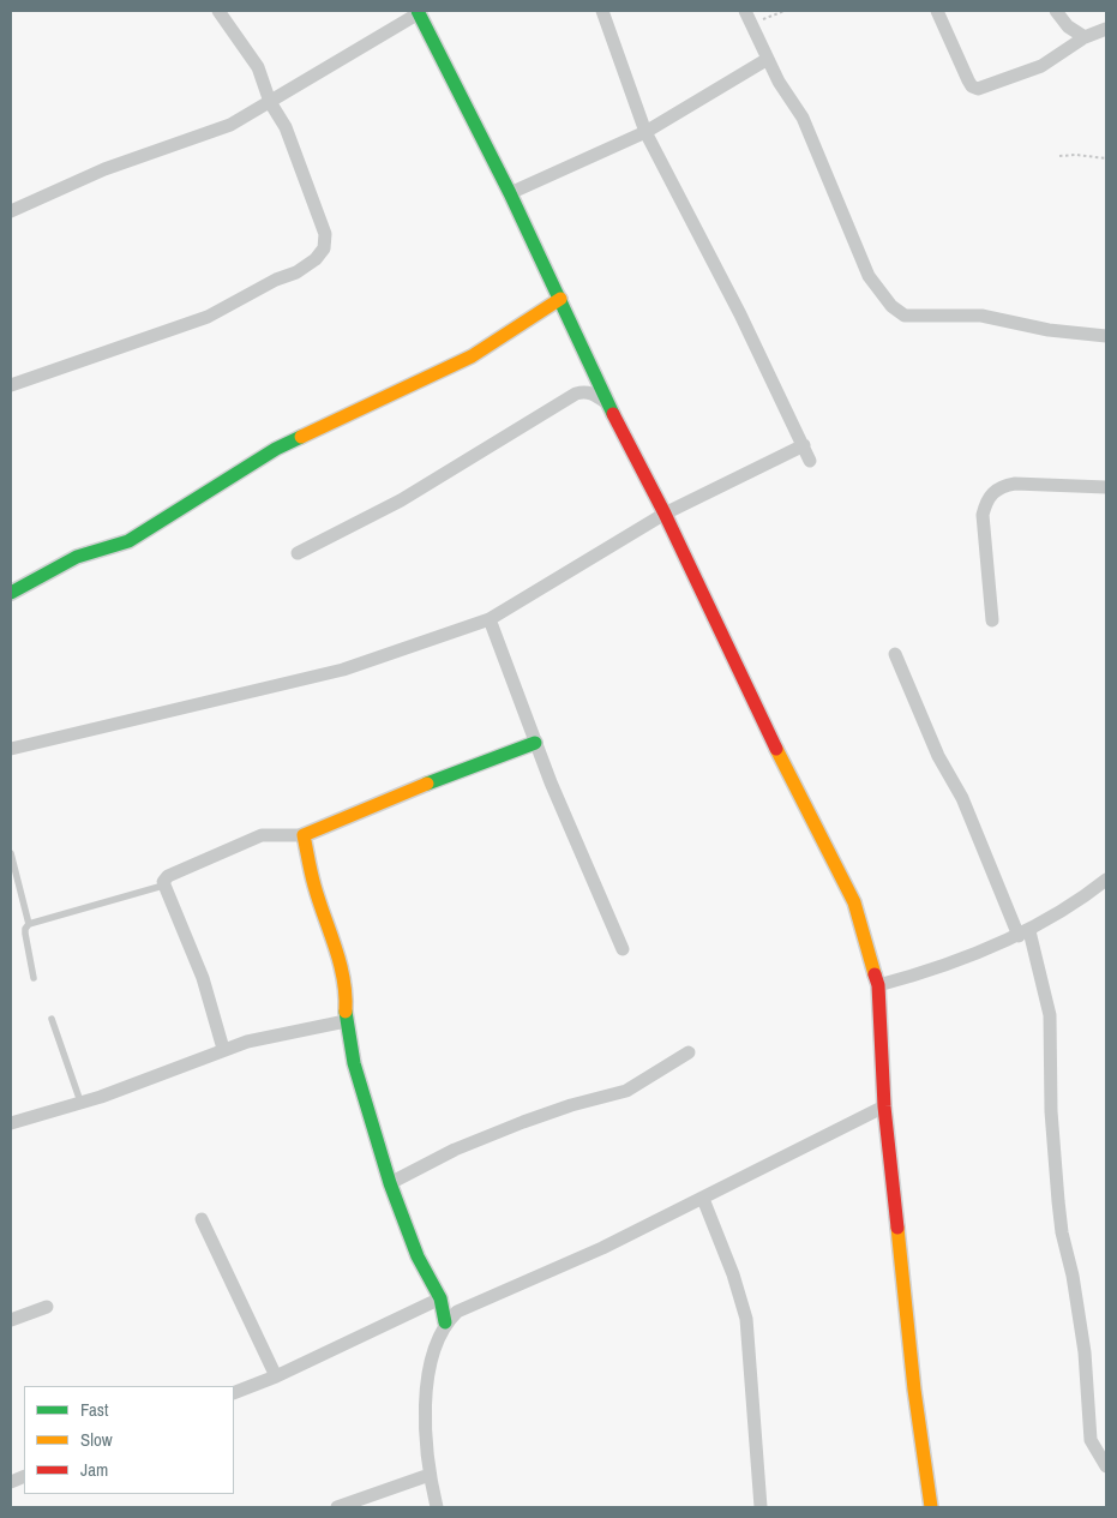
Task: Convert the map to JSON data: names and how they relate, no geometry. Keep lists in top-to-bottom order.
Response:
{
  "legend": ["Fast", "Slow", "Jam"]
}
